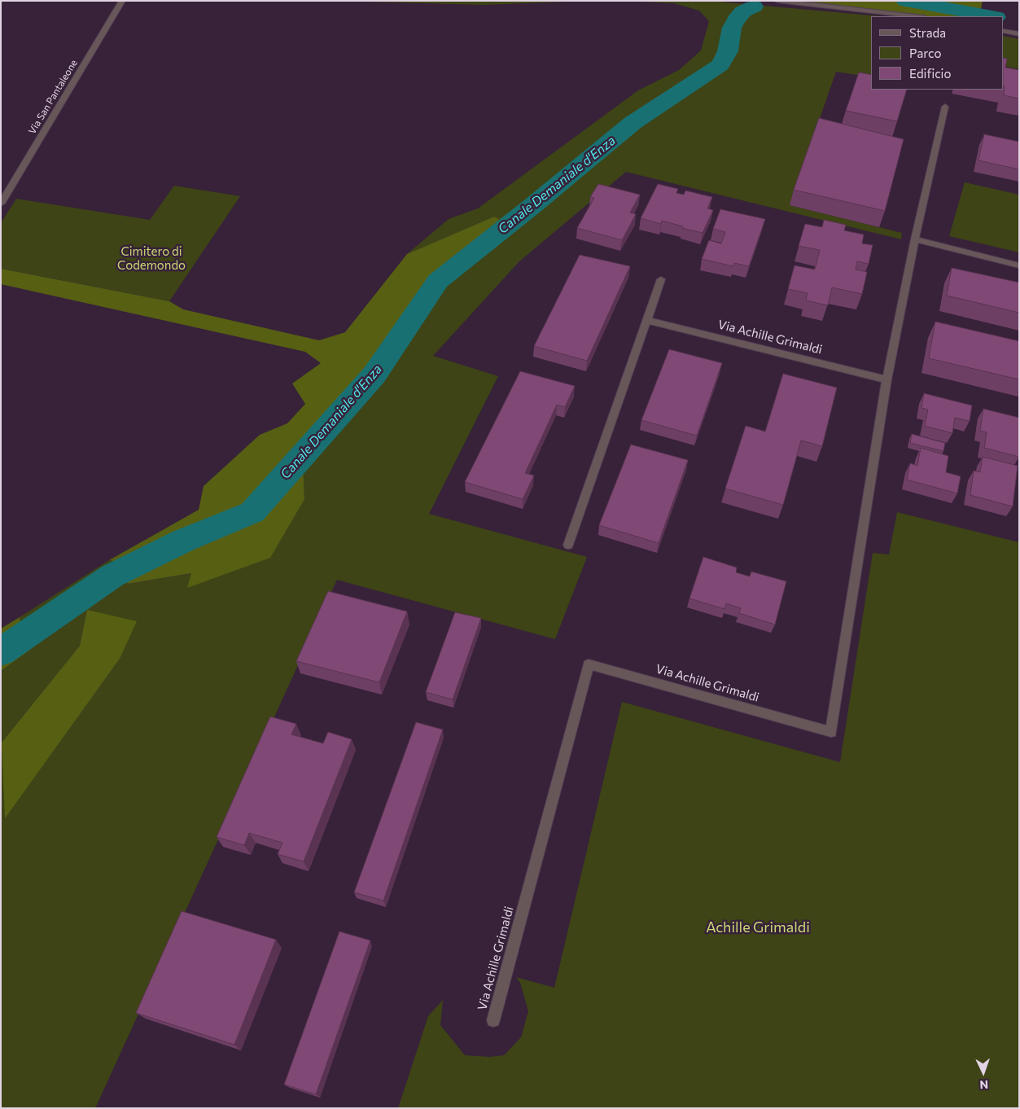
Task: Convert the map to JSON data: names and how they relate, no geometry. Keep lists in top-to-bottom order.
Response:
{
  "streets": {
    "street": ["Via San Pantaleone", "Via Achille Grimaldi"]
  },
  "water": ["Canale Demaniale d'Enza"],
  "parks": ["Cimitero di Codemondo", "Achille Grimaldi"],
  "legend": ["Strada", "Parco", "Edificio"],
  "north": "bottom"
}
